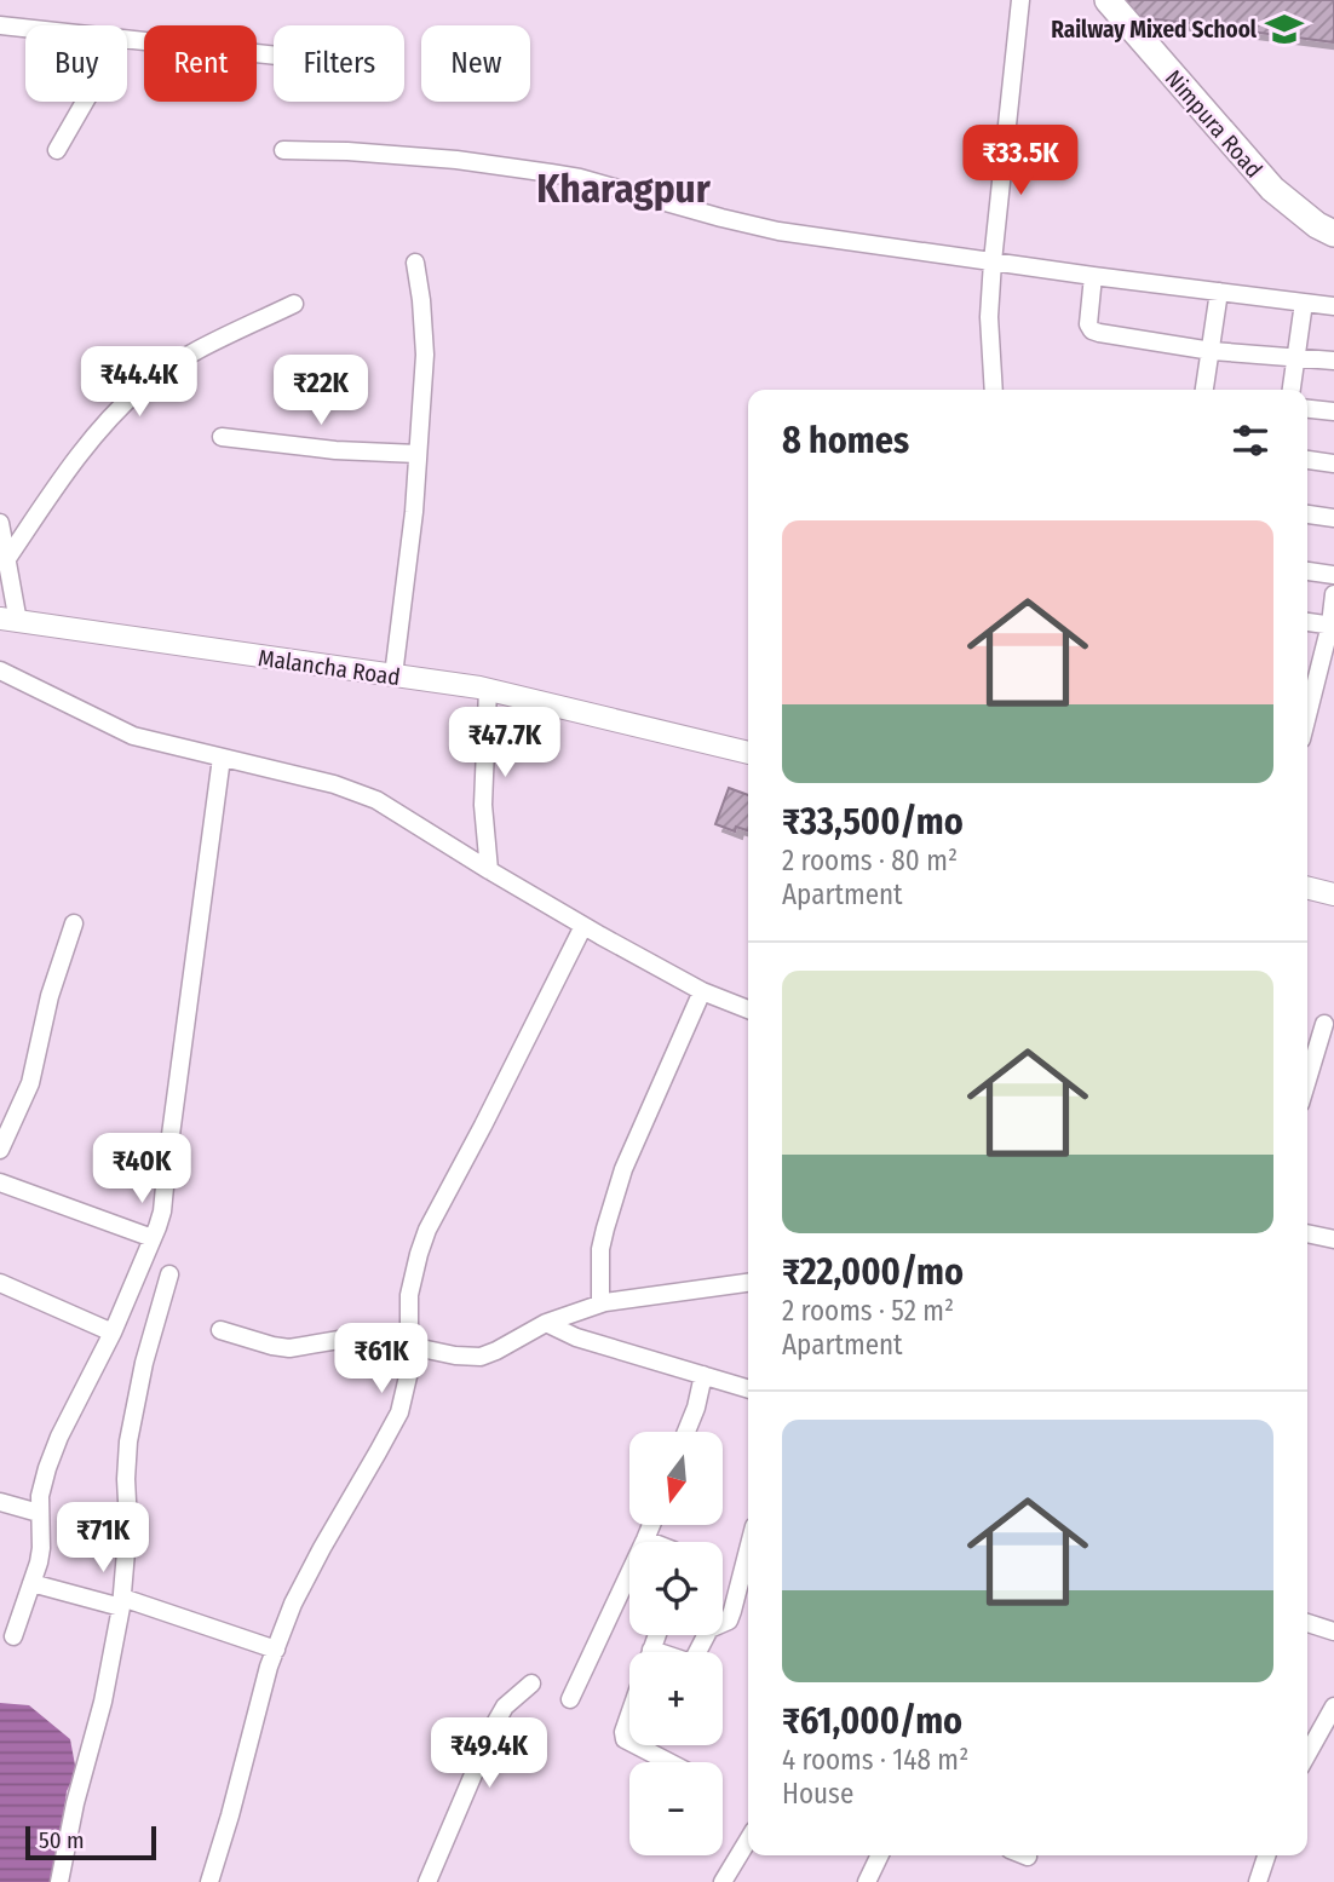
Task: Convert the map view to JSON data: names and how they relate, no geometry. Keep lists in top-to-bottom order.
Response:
{
  "streets": {
    "main road": ["Nimpura Road"],
    "street": ["Malancha Road"]
  },
  "districts": ["Kharagpur"],
  "places": {
    "school or university": ["Railway Mixed School"]
  },
  "scale_bar": "50 m",
  "north": "bottom",
  "page": {
    "chip": [
      "Buy",
      "Rent",
      "Filters",
      "New"
    ],
    "price": [
      "₹33.5K",
      "₹44.4K",
      "₹22K",
      "₹47.7K",
      "₹40K",
      "₹61K",
      "₹71K",
      "₹49.4K"
    ],
    "heading": "8 homes",
    "list": [
      {
        "name": "₹33,500/mo",
        "note": "2 rooms · 80 m² · Apartment"
      },
      {
        "name": "₹22,000/mo",
        "note": "2 rooms · 52 m² · Apartment"
      },
      {
        "name": "₹61,000/mo",
        "note": "4 rooms · 148 m² · House"
      }
    ],
    "map_buttons": ["+", "−"],
    "scale": "50 m"
  }
}
